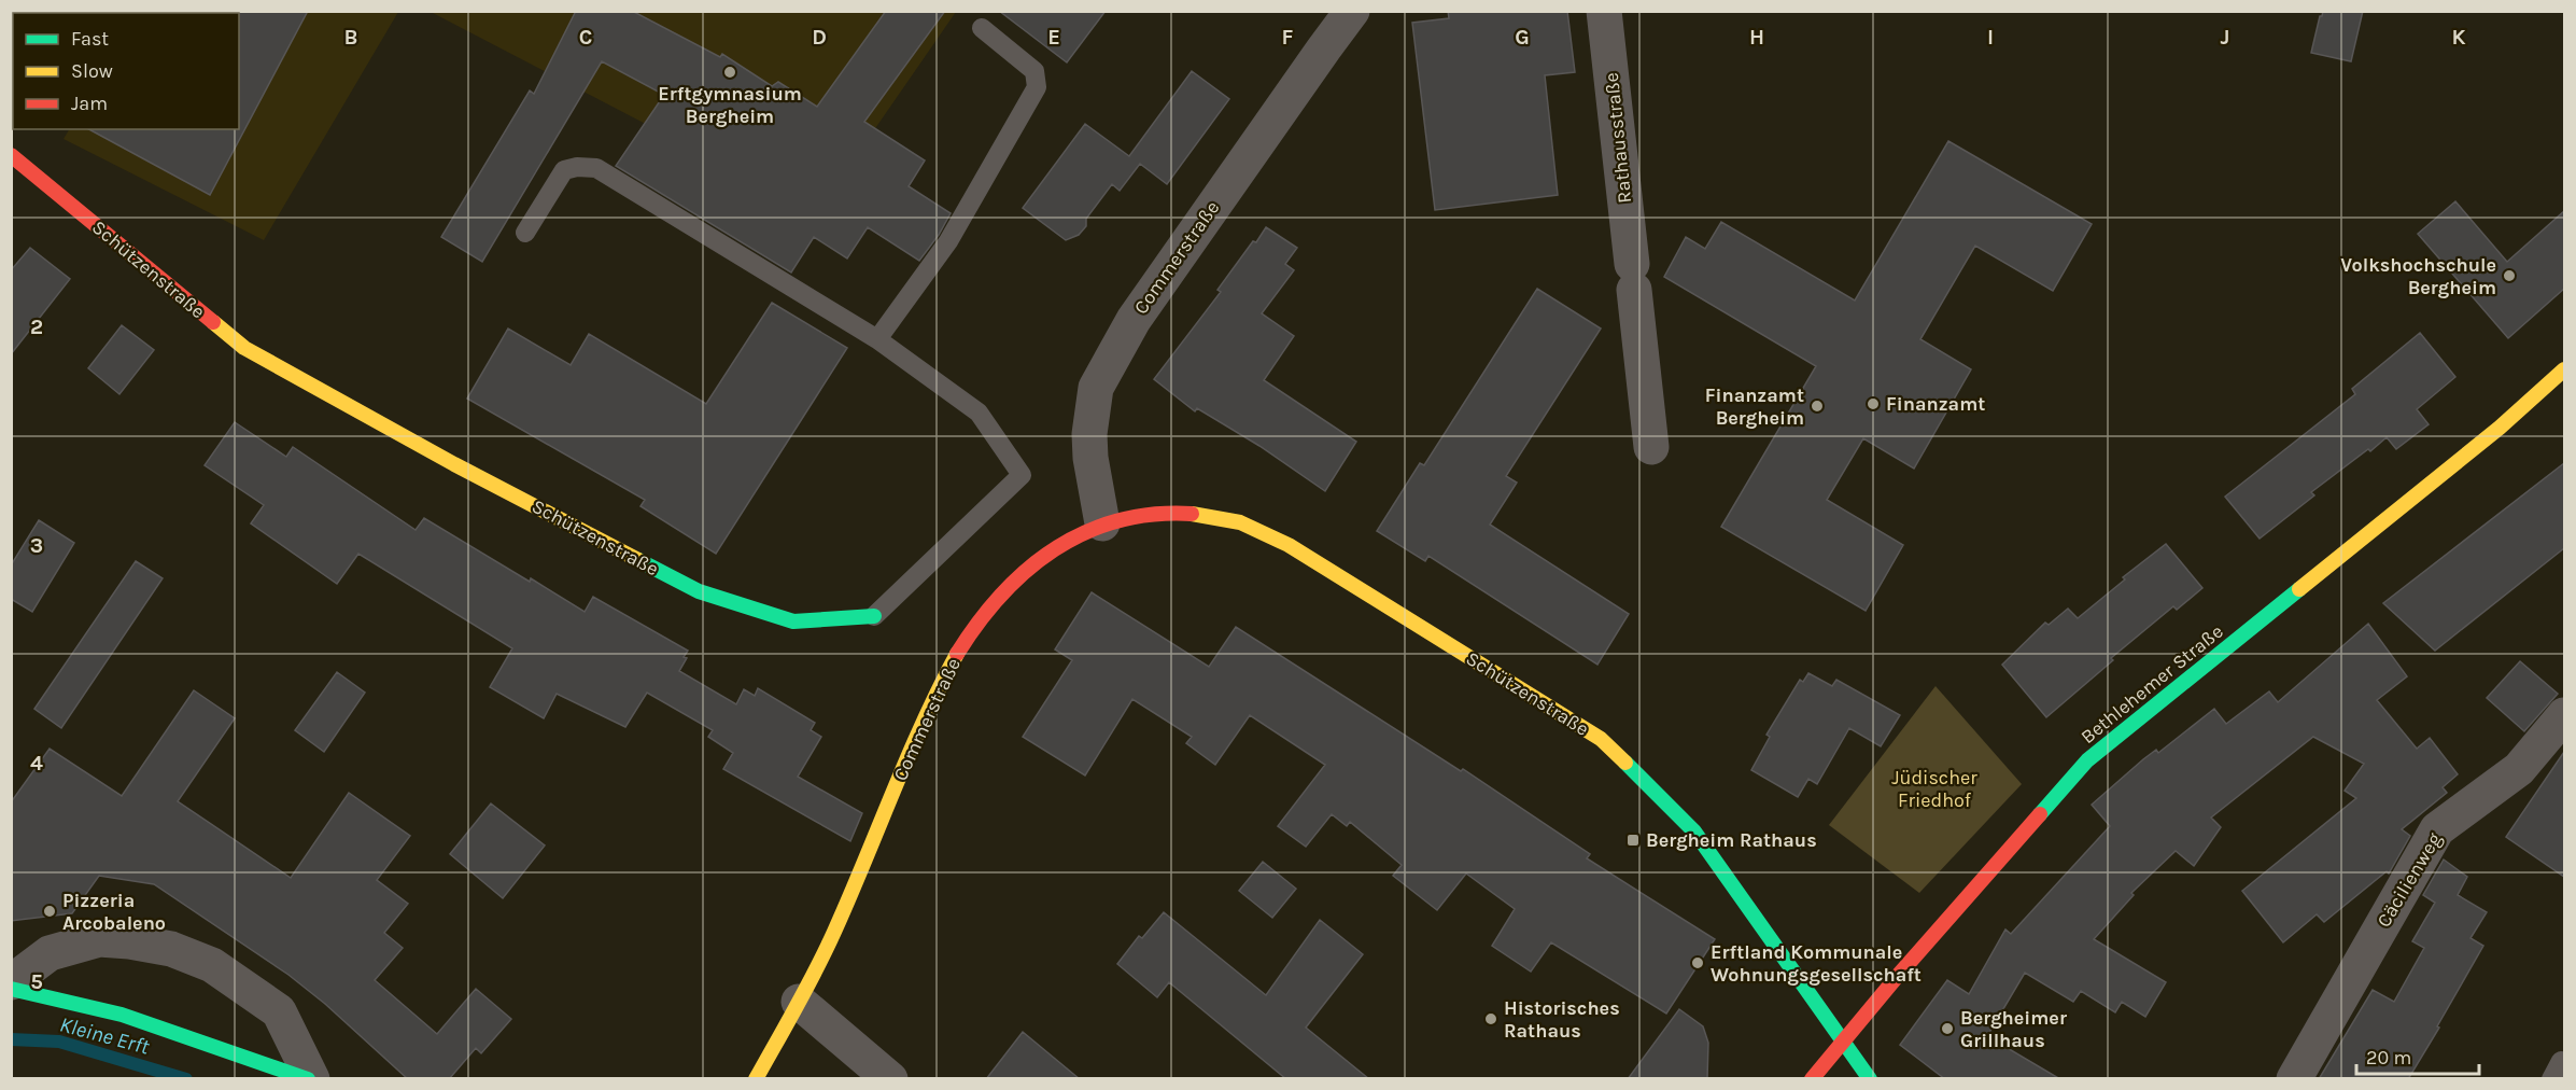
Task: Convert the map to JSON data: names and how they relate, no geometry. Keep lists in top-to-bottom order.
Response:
{
  "streets": {
    "street": [
      "Rathausstraße",
      "Commerstraße",
      "Schützenstraße",
      "Bethlehemer Straße",
      "Cäcilienweg"
    ]
  },
  "crossings": [
    ["Commerstraße", "Schützenstraße"],
    ["Schützenstraße", "Bethlehemer Straße"]
  ],
  "water": ["Kleine Erft"],
  "parks": ["Jüdischer Friedhof"],
  "places": {
    "other": [
      "Erftgymnasium Bergheim",
      "Volkshochschule Bergheim",
      "Finanzamt",
      "Finanzamt Bergheim",
      "Pizzeria Arcobaleno",
      "Erftland Kommunale Wohnungsgesellschaft",
      "Historisches Rathaus",
      "Bergheimer Grillhaus"
    ],
    "transit": ["Bergheim Rathaus"]
  },
  "legend": ["Fast", "Slow", "Jam"],
  "scale_bar": "20 m",
  "grid": {
    "columns": [
      "B",
      "C",
      "D",
      "E",
      "F",
      "G",
      "H",
      "I",
      "J",
      "K"
    ],
    "rows": [
      "2",
      "3",
      "4",
      "5"
    ]
  }
}
